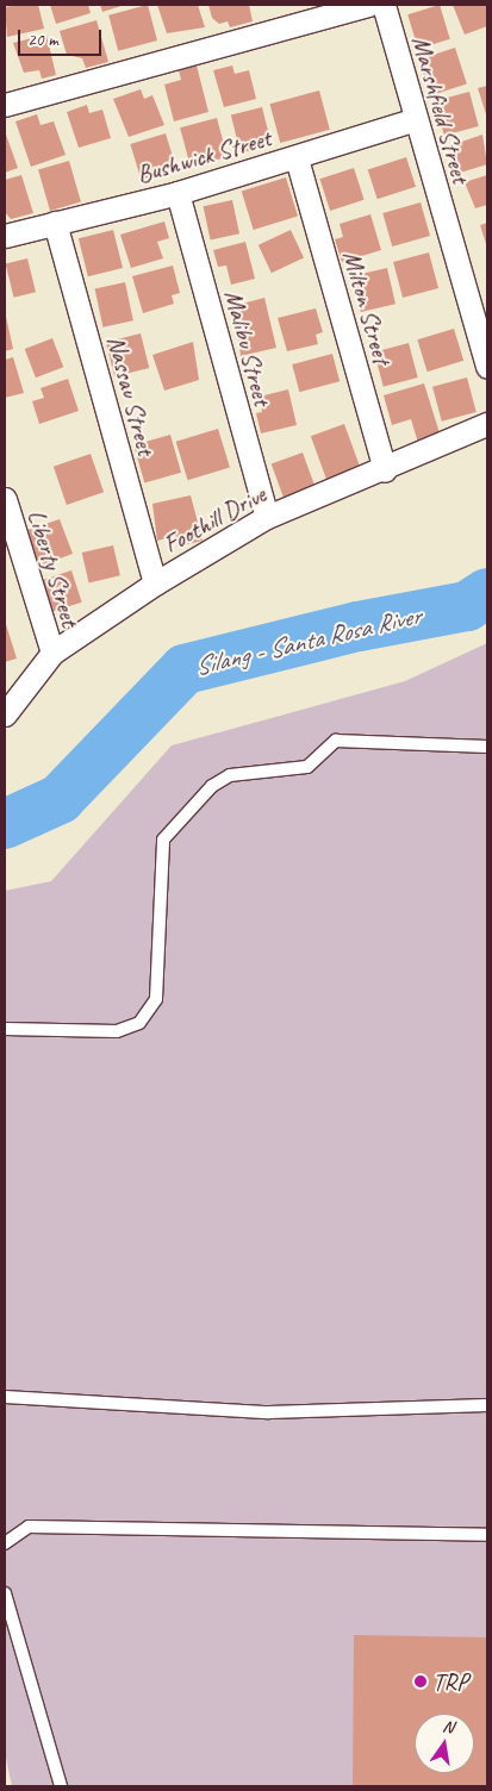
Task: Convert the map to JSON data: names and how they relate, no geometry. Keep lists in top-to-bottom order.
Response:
{
  "streets": {
    "street": [
      "Marshfield Street",
      "Bushwick Street",
      "Milton Street",
      "Malibu Street",
      "Nassau Street",
      "Foothill Drive",
      "Liberty Street"
    ]
  },
  "crossings": [
    ["Marshfield Street", "Bushwick Street"],
    ["Bushwick Street", "Milton Street"],
    ["Bushwick Street", "Malibu Street"],
    ["Bushwick Street", "Nassau Street"],
    ["Milton Street", "Foothill Drive"],
    ["Malibu Street", "Foothill Drive"],
    ["Nassau Street", "Foothill Drive"],
    ["Foothill Drive", "Liberty Street"]
  ],
  "water": ["Silang - Santa Rosa River"],
  "places": ["TRP"],
  "scale_bar": "20 m",
  "north": "top"
}
